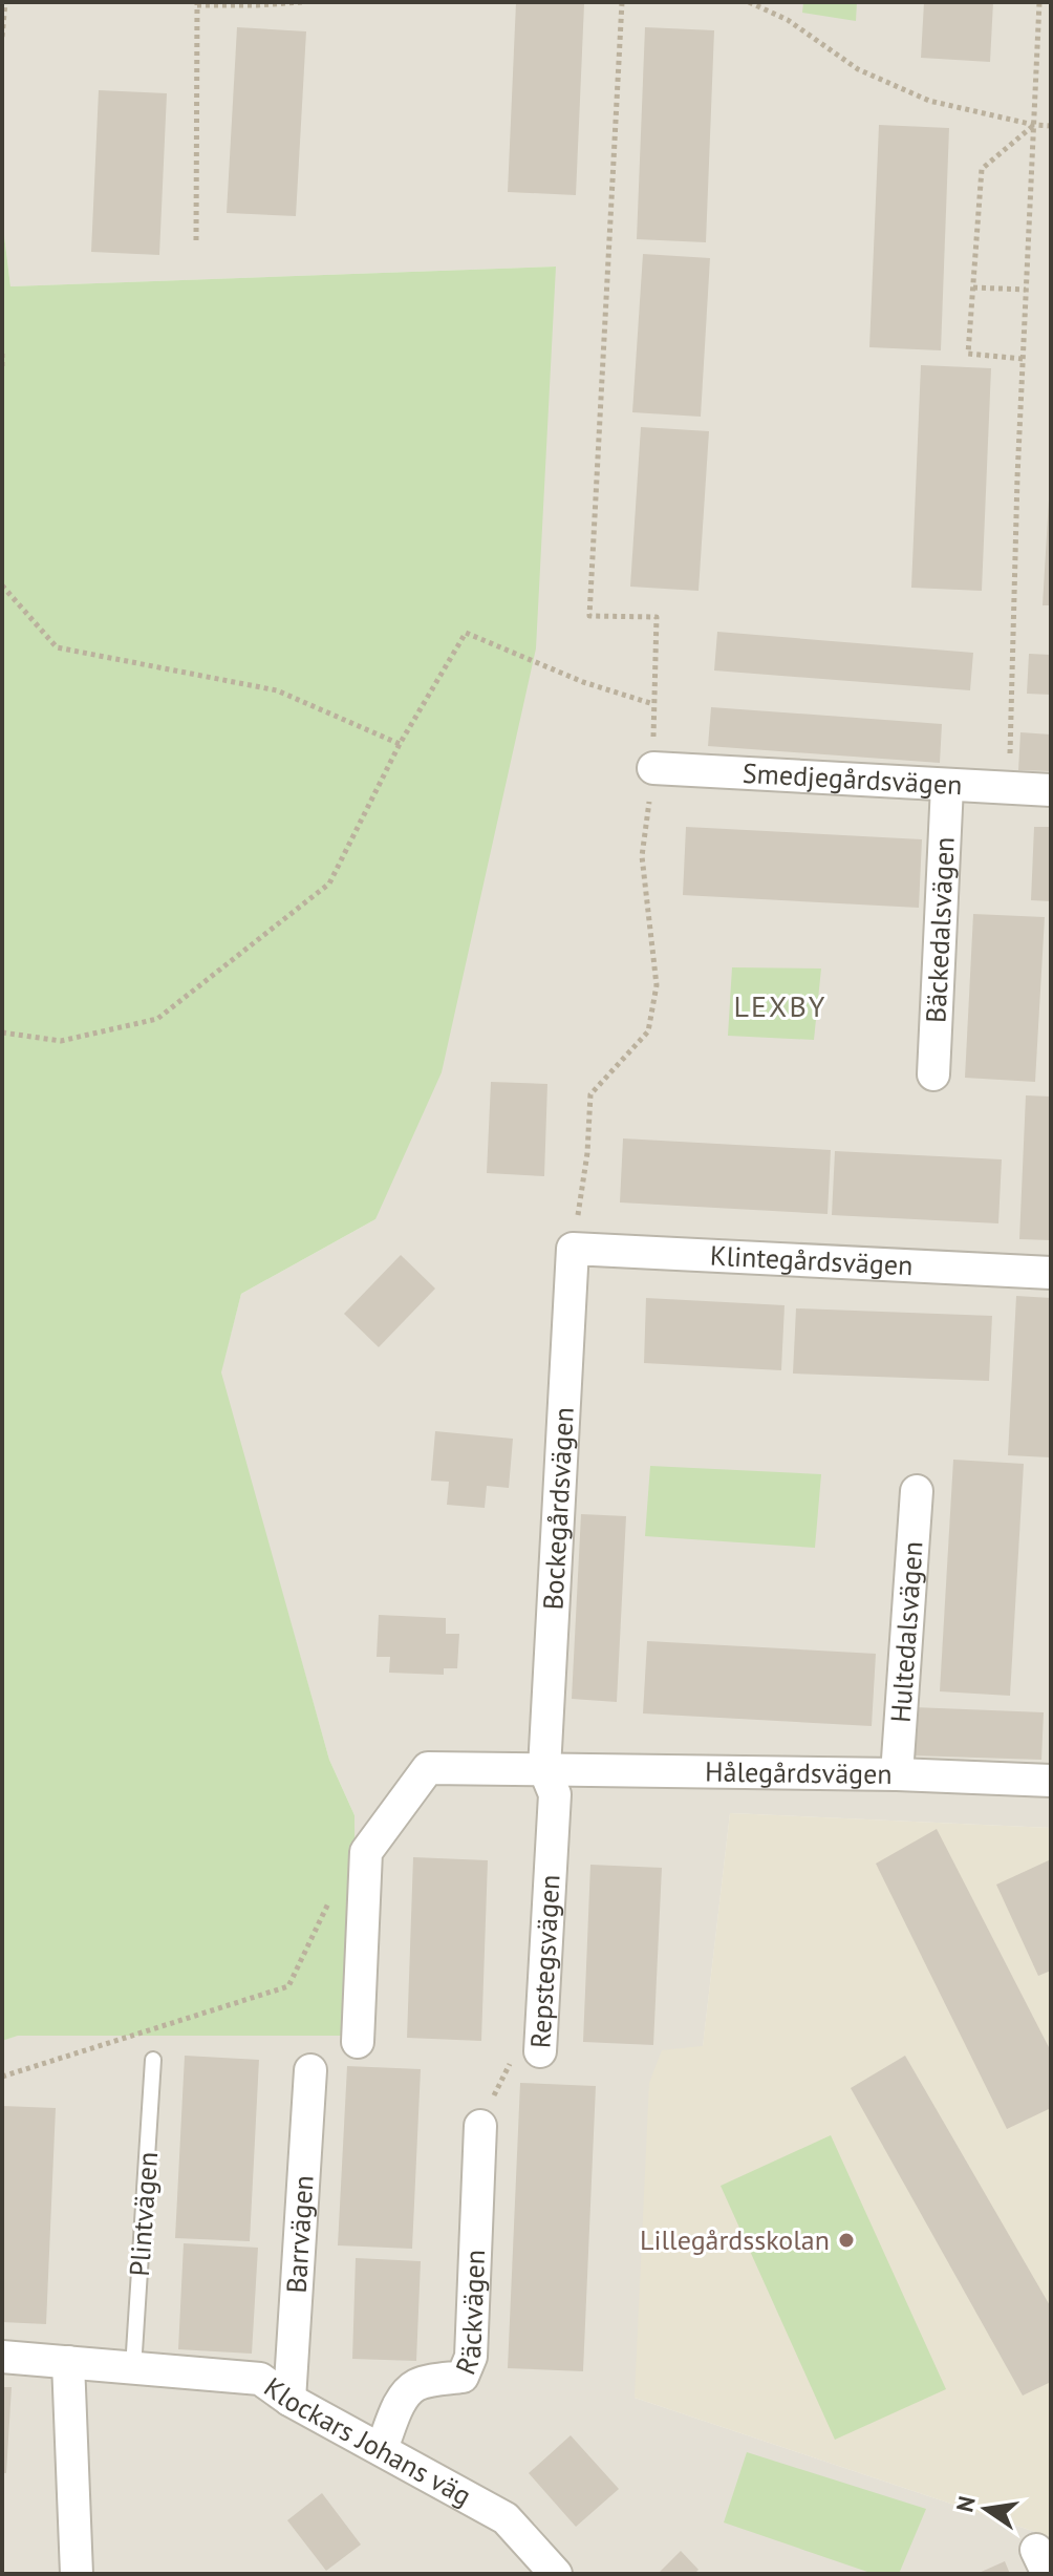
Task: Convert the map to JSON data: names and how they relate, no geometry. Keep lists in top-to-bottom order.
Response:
{
  "streets": {
    "street": [
      "Smedjegårdsvägen",
      "Bäckedalsvägen",
      "Klintegårdsvägen",
      "Bockegårdsvägen",
      "Hultedalsvägen",
      "Hålegårdsvägen",
      "Repstegsvägen",
      "Barrvägen",
      "Räckvägen",
      "Klockars Johans väg"
    ],
    "lane": ["Plintvägen"]
  },
  "crossings": [
    ["Smedjegårdsvägen", "Bäckedalsvägen"],
    ["Klintegårdsvägen", "Bockegårdsvägen"],
    ["Bockegårdsvägen", "Hålegårdsvägen"],
    ["Bockegårdsvägen", "Repstegsvägen"],
    ["Hultedalsvägen", "Hålegårdsvägen"],
    ["Hålegårdsvägen", "Repstegsvägen"],
    ["Repstegsvägen", "Räckvägen"],
    ["Plintvägen", "Klockars Johans väg"],
    ["Barrvägen", "Klockars Johans väg"],
    ["Räckvägen", "Klockars Johans väg"]
  ],
  "districts": ["LEXBY"],
  "places": ["Lillegårdsskolan"],
  "north": "left"
}
